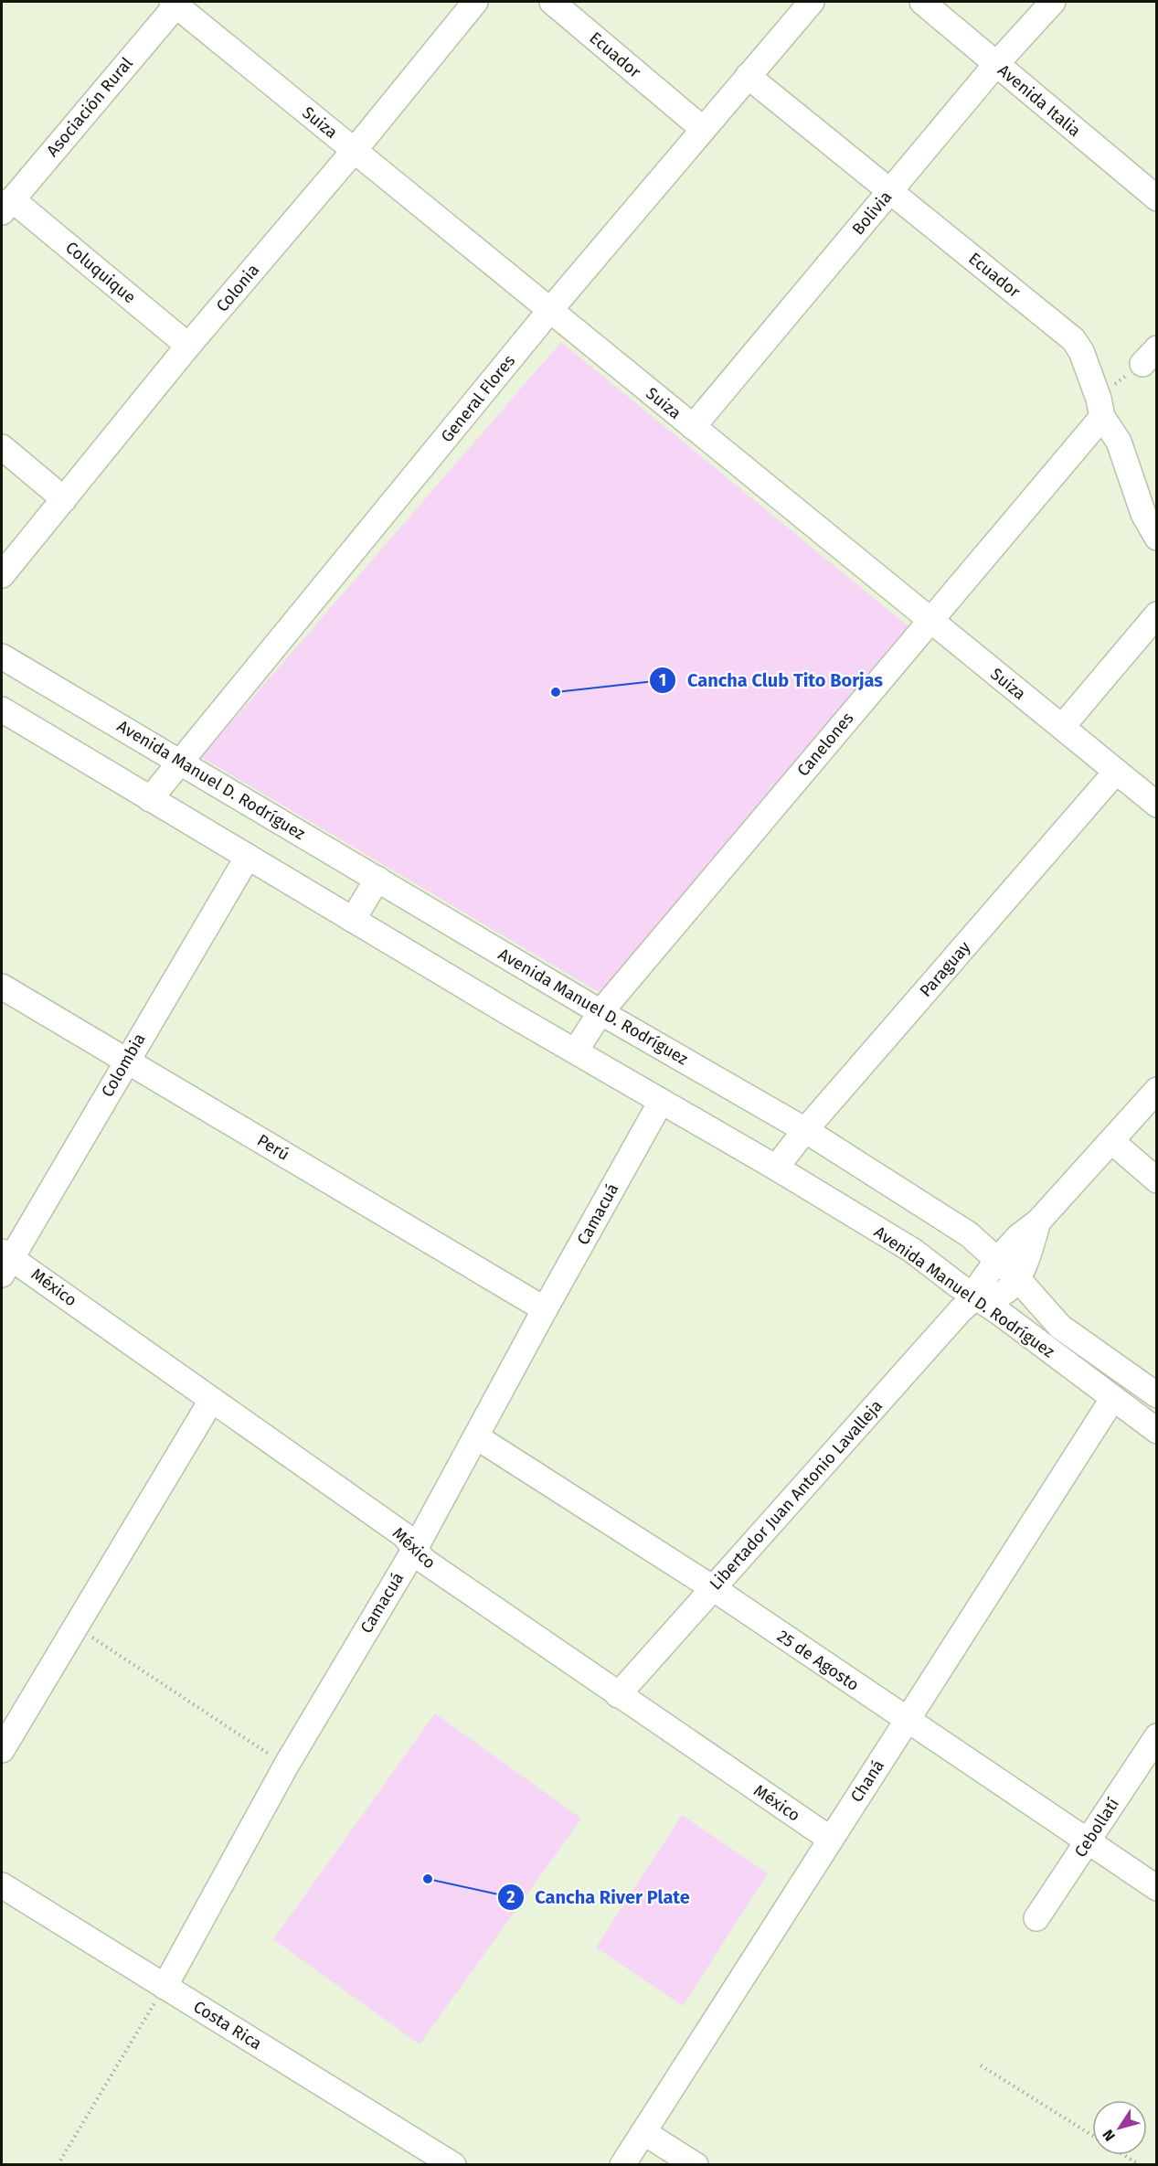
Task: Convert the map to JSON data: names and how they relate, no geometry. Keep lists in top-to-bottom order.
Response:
{
  "streets": {
    "street": [
      "Ecuador",
      "Avenida Italia",
      "Asociación Rural",
      "Suiza",
      "Bolivia",
      "Coluquique",
      "Colonia",
      "General Flores",
      "Canelones",
      "Avenida Manuel D. Rodríguez",
      "Paraguay",
      "Colombia",
      "Perú",
      "Camacuá",
      "México",
      "Libertador Juan Antonio Lavalleja",
      "25 de Agosto",
      "Chaná",
      "Cebollatí",
      "Costa Rica"
    ]
  },
  "crossings": [
    ["Ecuador", "Bolivia"],
    ["Ecuador", "General Flores"],
    ["Ecuador", "Canelones"],
    ["Avenida Italia", "Bolivia"],
    ["Asociación Rural", "Suiza"],
    ["Asociación Rural", "Coluquique"],
    ["Suiza", "Bolivia"],
    ["Suiza", "Colonia"],
    ["Suiza", "General Flores"],
    ["Suiza", "Canelones"],
    ["Suiza", "Paraguay"],
    ["Coluquique", "Colonia"],
    ["General Flores", "Avenida Manuel D. Rodríguez"],
    ["Canelones", "Avenida Manuel D. Rodríguez"],
    ["Avenida Manuel D. Rodríguez", "Paraguay"],
    ["Avenida Manuel D. Rodríguez", "Colombia"],
    ["Avenida Manuel D. Rodríguez", "Camacuá"],
    ["Avenida Manuel D. Rodríguez", "Libertador Juan Antonio Lavalleja"],
    ["Avenida Manuel D. Rodríguez", "Chaná"],
    ["Colombia", "Perú"],
    ["Colombia", "México"],
    ["Perú", "Camacuá"],
    ["Camacuá", "México"],
    ["Camacuá", "25 de Agosto"],
    ["Camacuá", "Costa Rica"],
    ["México", "Libertador Juan Antonio Lavalleja"],
    ["México", "Chaná"],
    ["Libertador Juan Antonio Lavalleja", "25 de Agosto"],
    ["25 de Agosto", "Chaná"],
    ["25 de Agosto", "Cebollatí"]
  ],
  "places": ["Cancha Club Tito Borjas", "Cancha River Plate"],
  "north": "bottom left"
}
